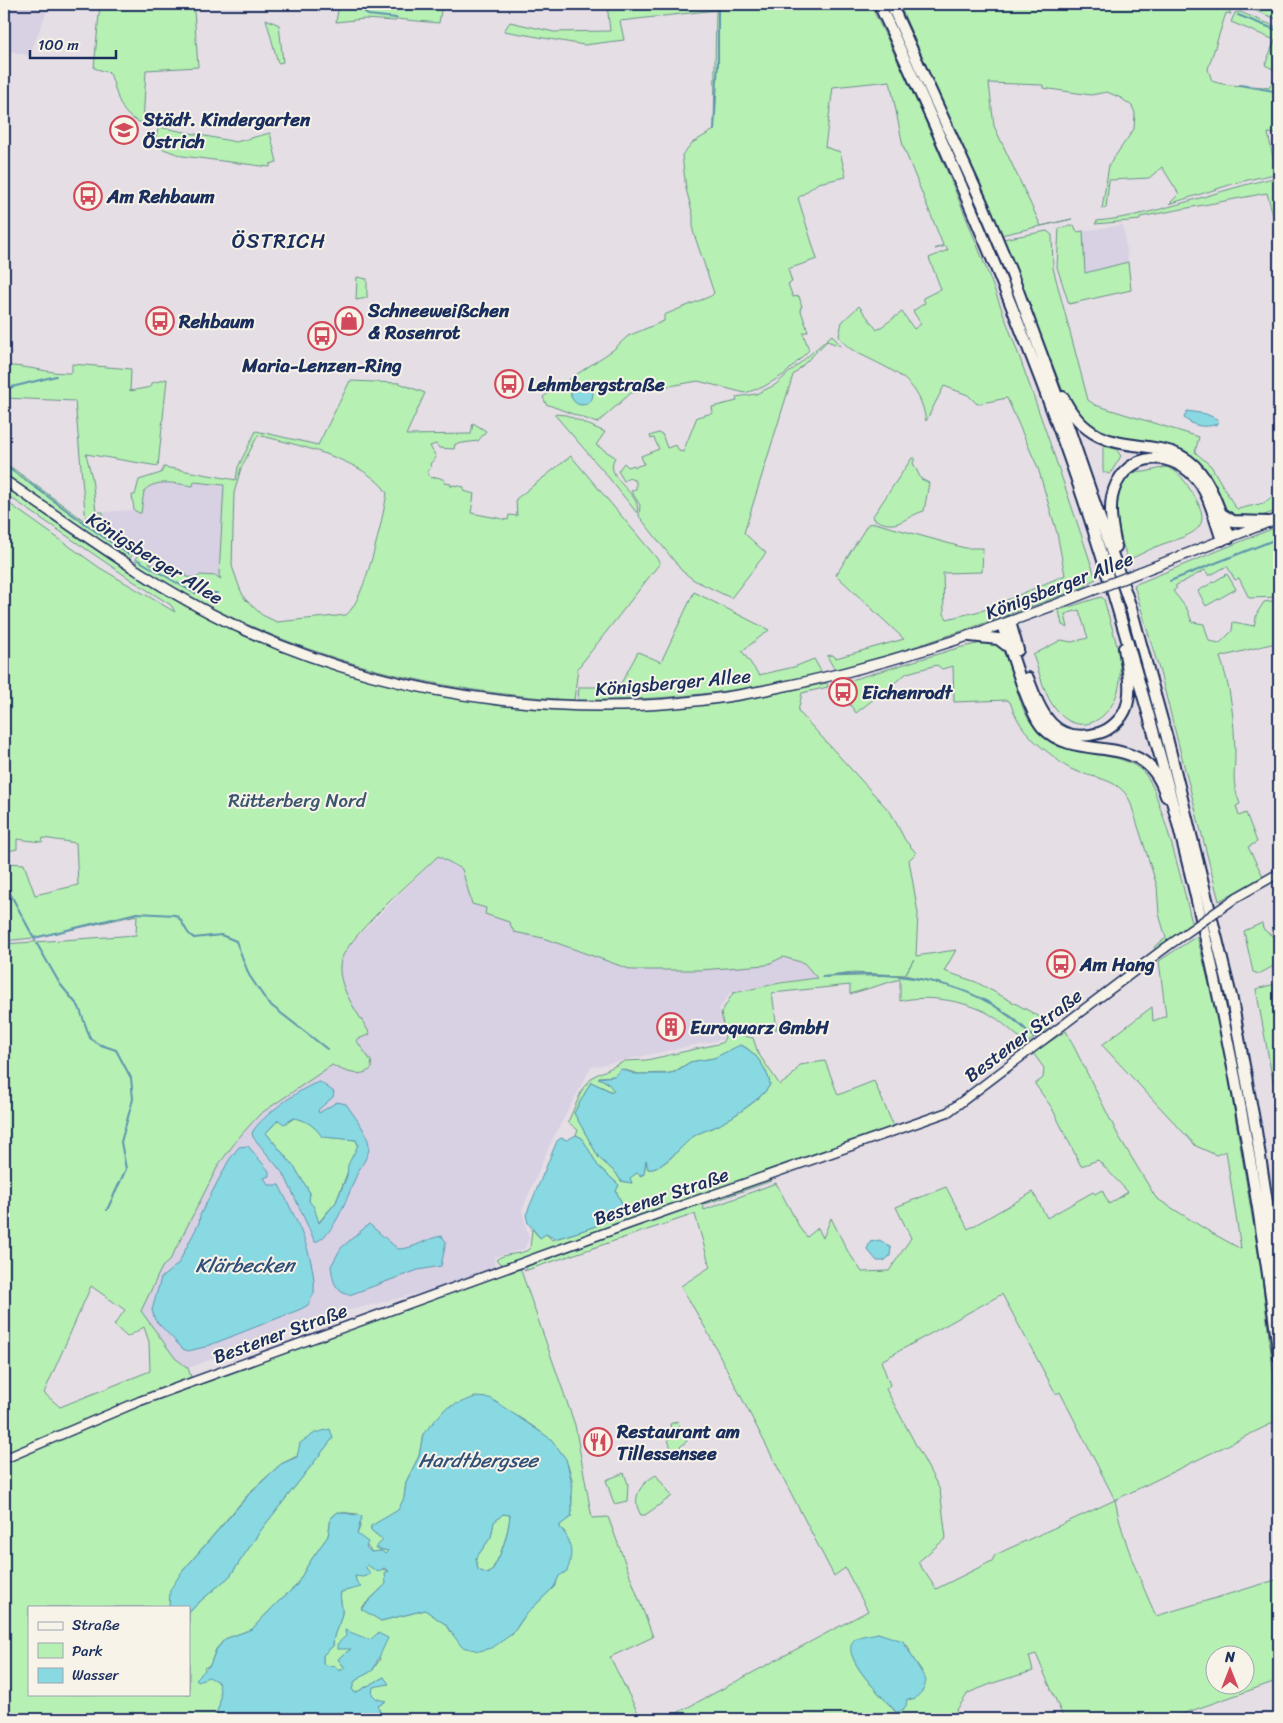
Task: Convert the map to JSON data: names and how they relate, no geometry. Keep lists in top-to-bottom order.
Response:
{
  "streets": {
    "main road": ["Königsberger Allee"],
    "street": ["Bestener Straße"]
  },
  "districts": ["ÖSTRICH"],
  "water": ["Klärbecken", "Hardtbergsee"],
  "parks": ["Rütterberg Nord"],
  "places": {
    "school or university": ["Städt. Kindergarten Östrich"],
    "bus stop": [
      "Am Rehbaum",
      "Rehbaum",
      "Maria-Lenzen-Ring",
      "Lehmbergstraße",
      "Eichenrodt",
      "Am Hang"
    ],
    "shop": ["Schneeweißchen & Rosenrot"],
    "building": ["Euroquarz GmbH"],
    "restaurant": ["Restaurant am Tillessensee"]
  },
  "legend": ["Straße", "Park", "Wasser"],
  "scale_bar": "100 m",
  "north": "top"
}
